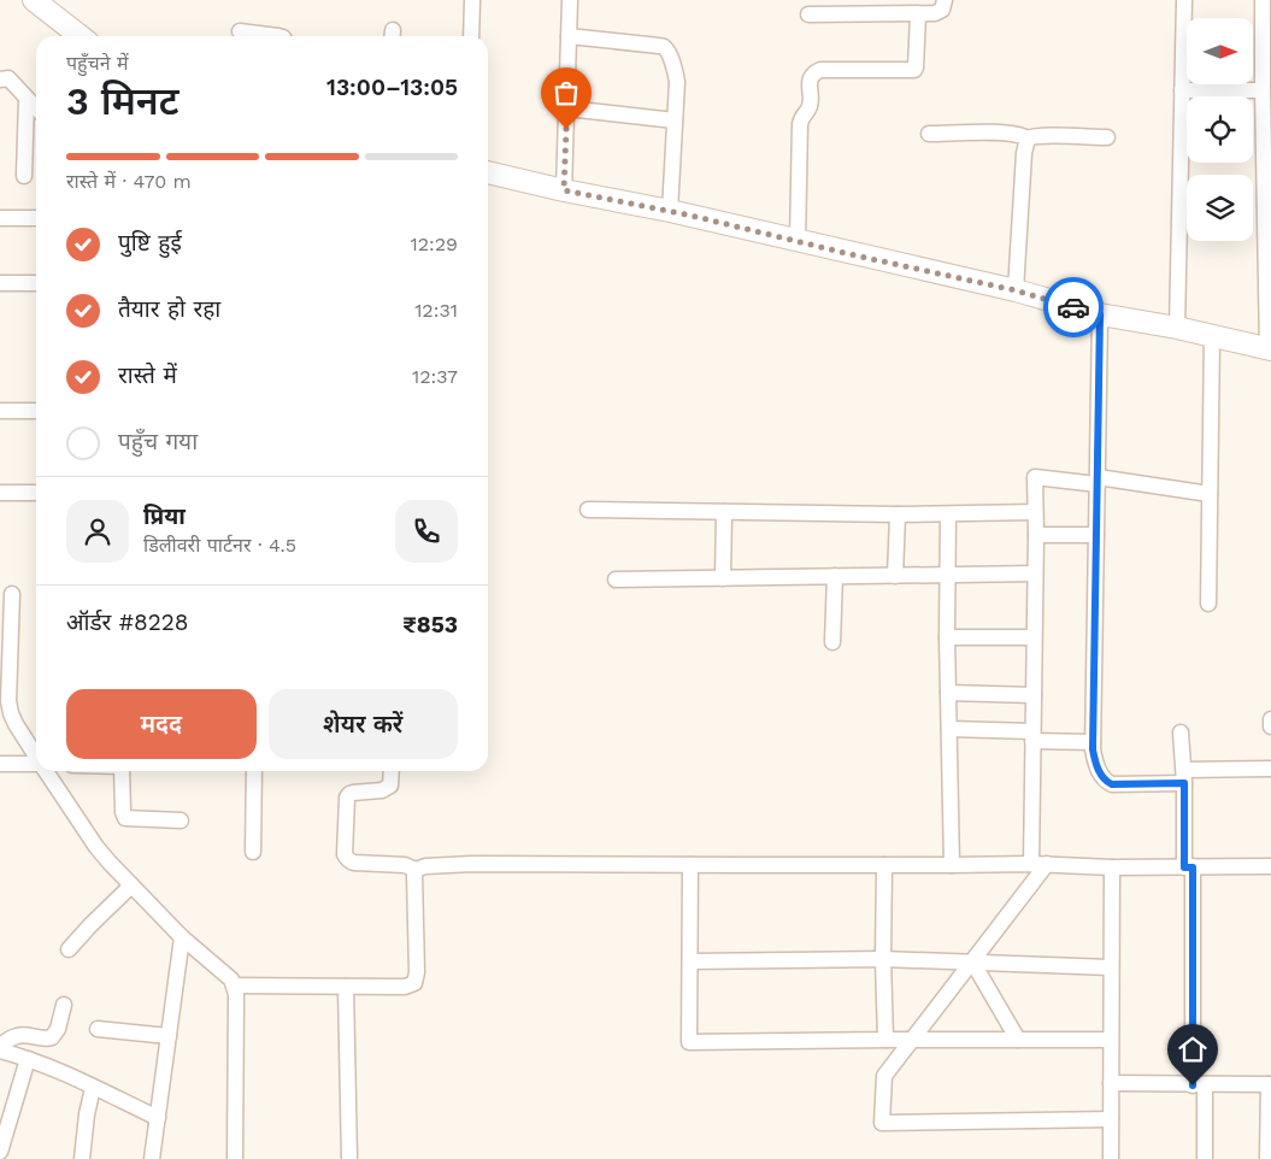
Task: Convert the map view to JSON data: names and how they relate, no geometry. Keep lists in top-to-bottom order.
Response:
{
  "north": "right",
  "page": {
    "heading": ["3 मिनट", "पहुँचने में", "13:00–13:05"],
    "panel": [
      "प्रिया",
      "डिलीवरी पार्टनर · 4.5",
      "ऑर्डर #8228",
      "₹853"
    ],
    "bar": "रास्ते में · 470 m",
    "list": [
      ["पुष्टि हुई", "12:29"],
      ["तैयार हो रहा", "12:31"],
      ["रास्ते में", "12:37"],
      "पहुँच गया"
    ],
    "buttons": ["मदद", "शेयर करें"]
  }
}
